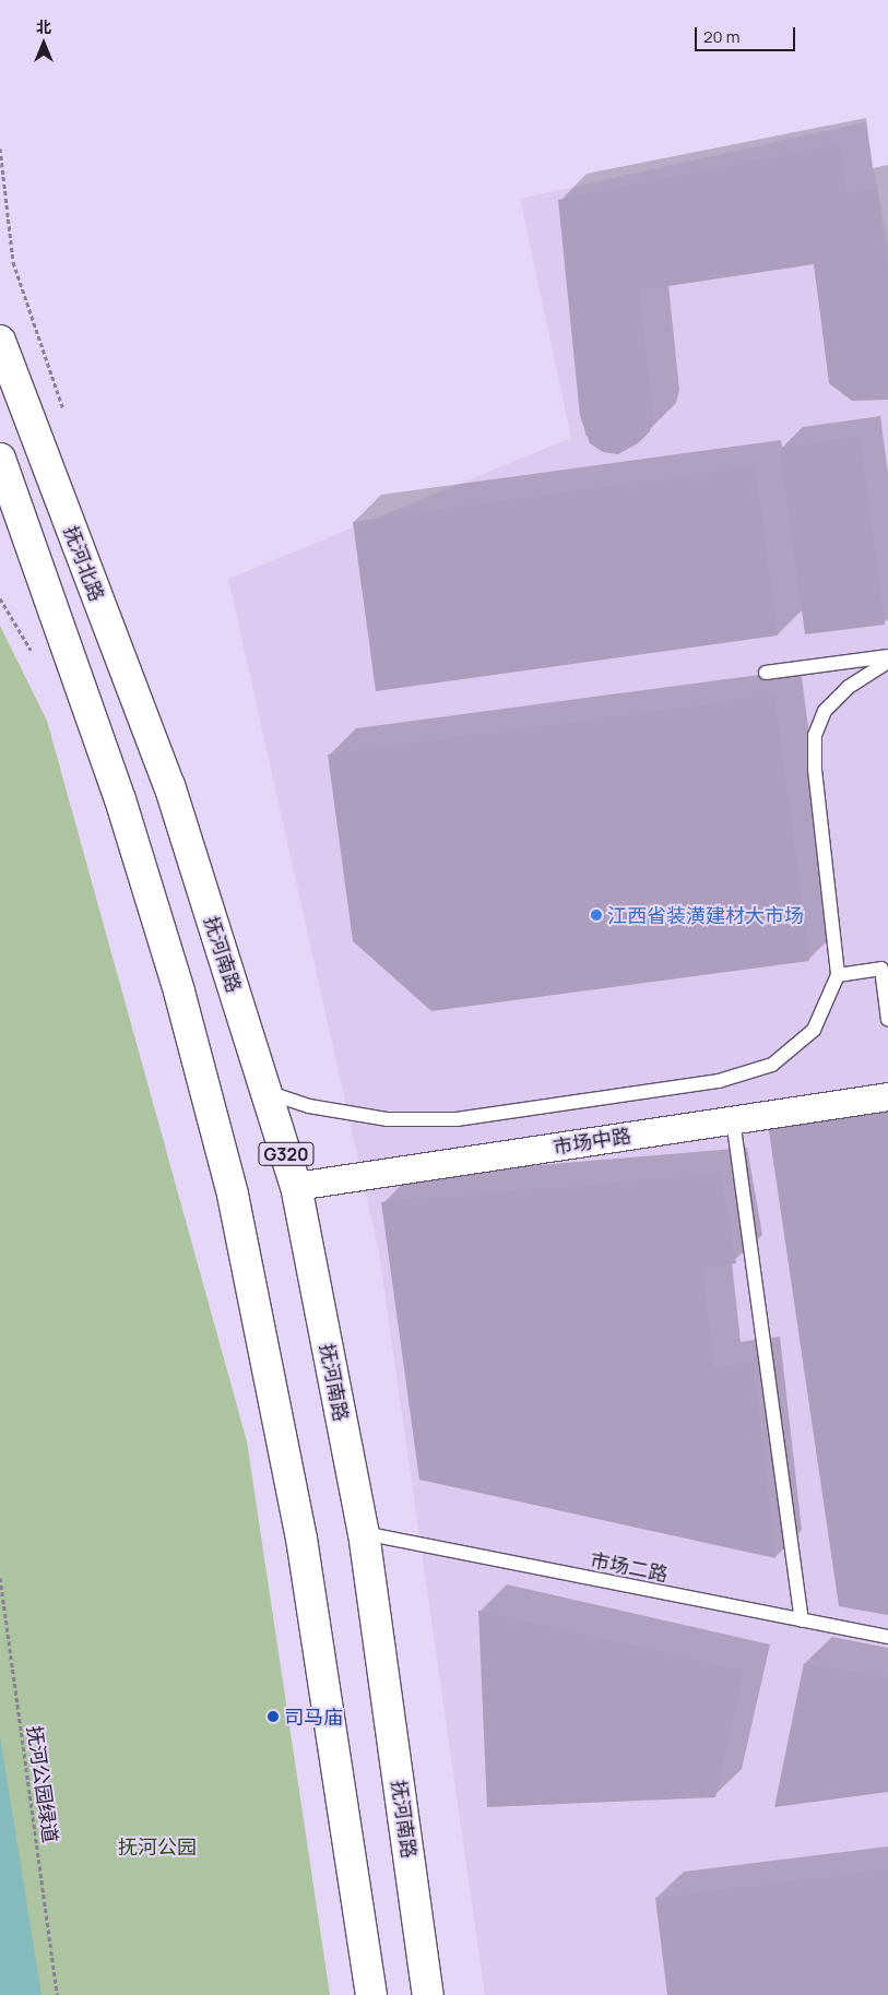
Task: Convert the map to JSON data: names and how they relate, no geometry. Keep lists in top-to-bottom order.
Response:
{
  "streets": {
    "highway": ["抚河北路", "抚河南路", "G320"],
    "street": ["市场中路"],
    "lane": ["市场二路"],
    "path": ["抚河公园绿道"]
  },
  "crossings": [
    ["抚河北路", "抚河南路"],
    ["抚河南路", "市场中路"],
    ["抚河南路", "市场二路"]
  ],
  "parks": ["抚河公园"],
  "places": ["江西省装潢建材大市场", "司马庙"],
  "scale_bar": "20 m",
  "north": "top"
}
